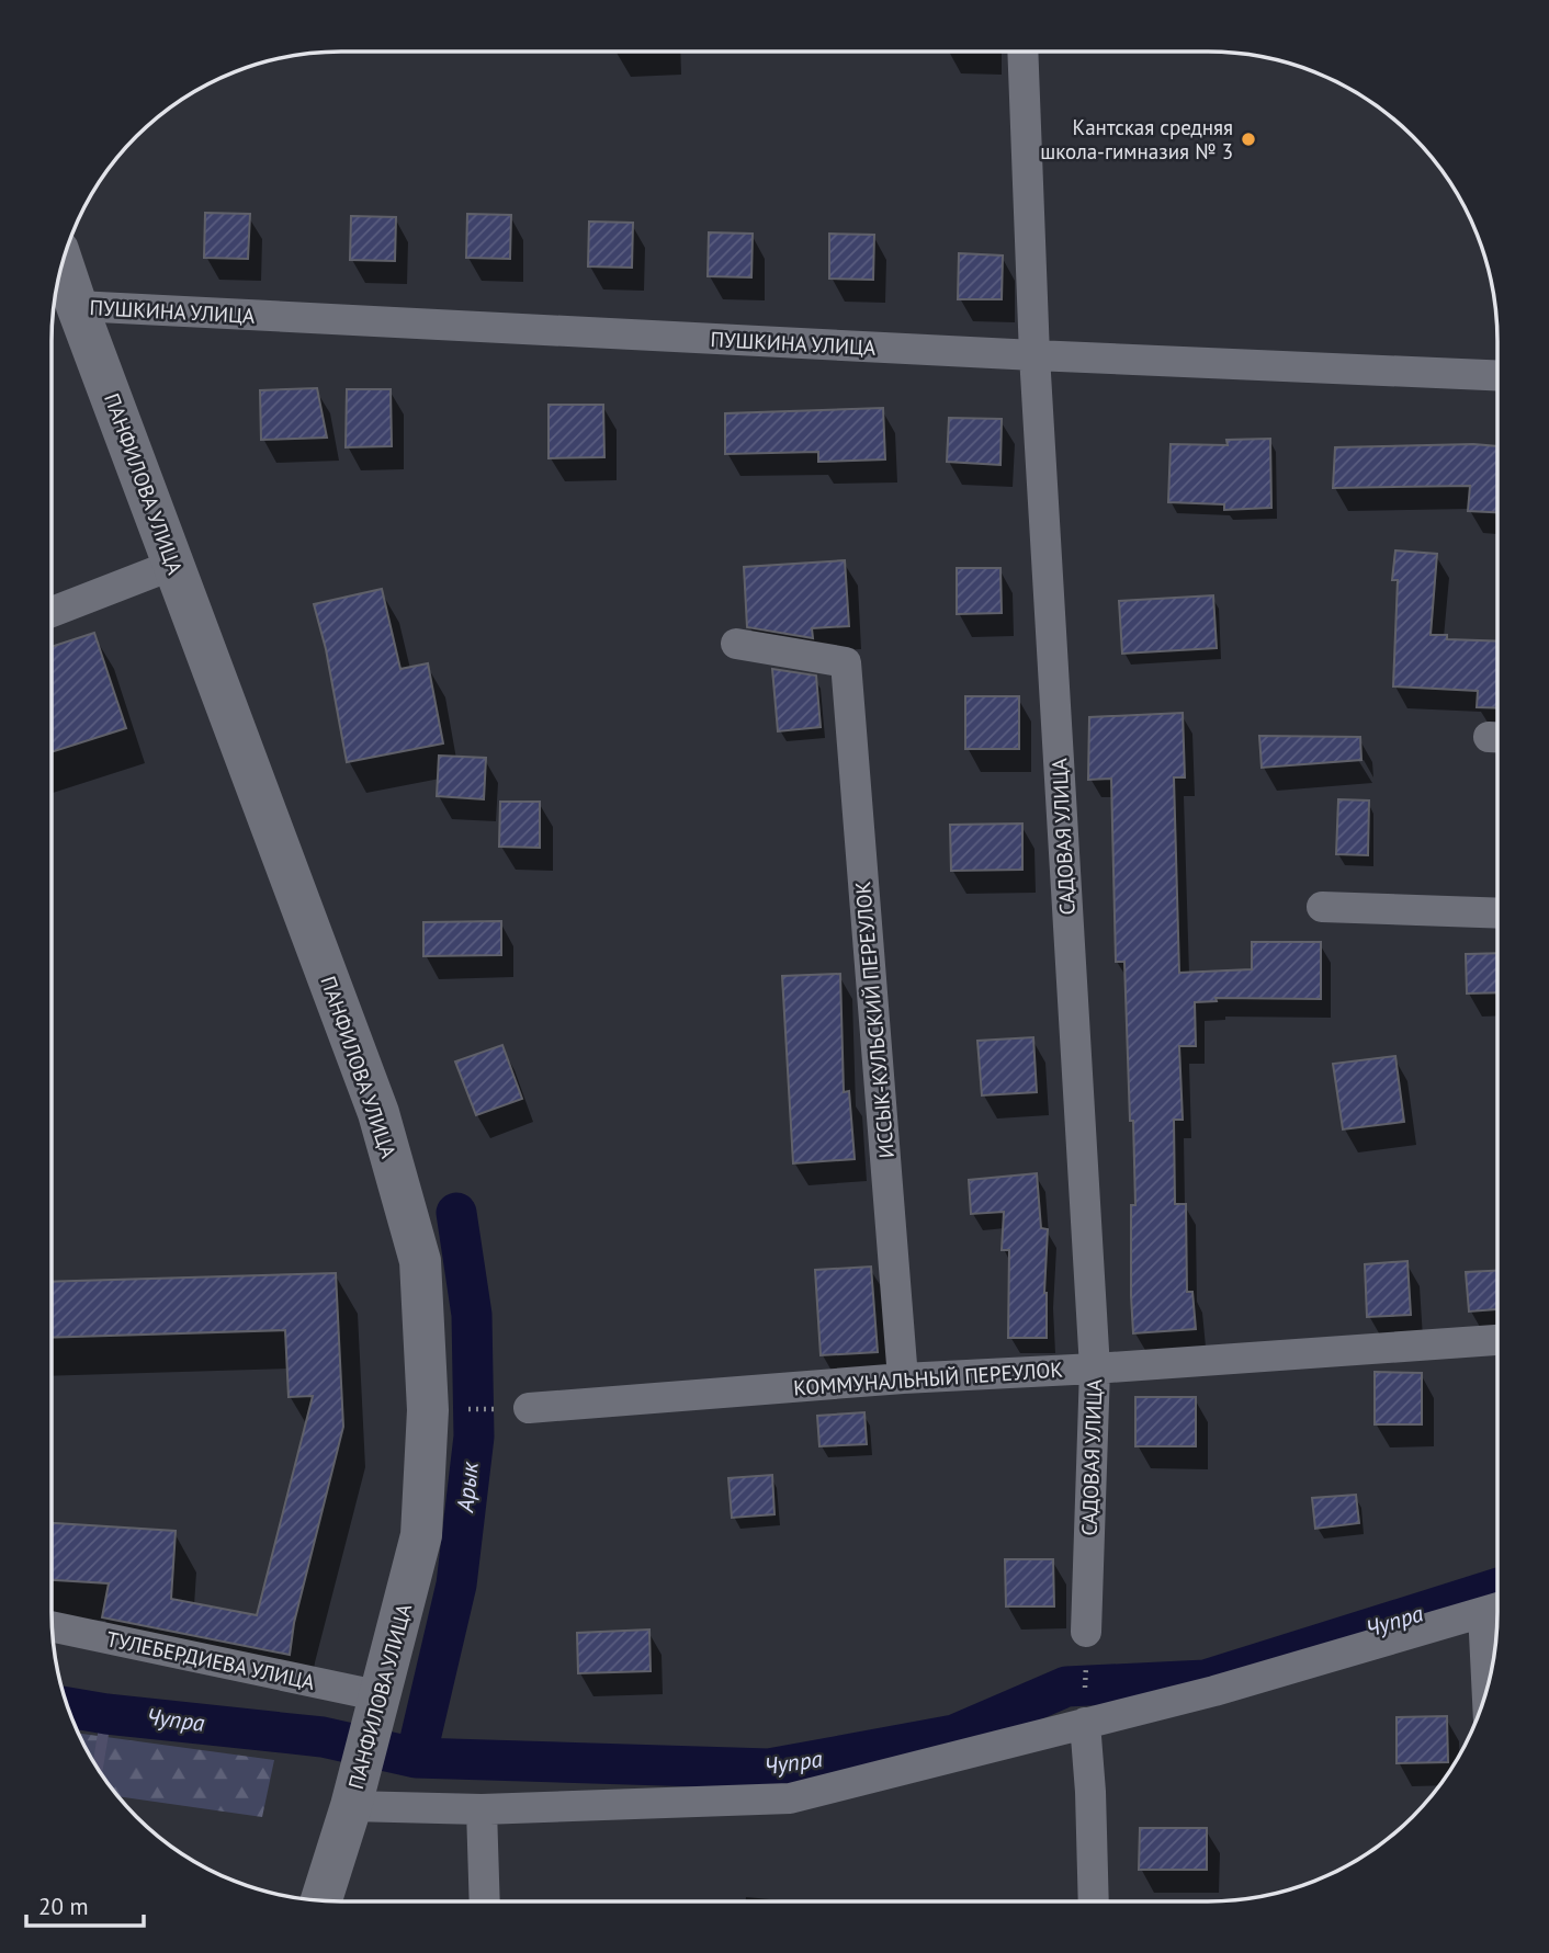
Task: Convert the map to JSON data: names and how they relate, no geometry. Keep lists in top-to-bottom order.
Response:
{
  "streets": {
    "street": [
      "ПУШКИНА УЛИЦА",
      "ПАНФИЛОВА УЛИЦА",
      "САДОВАЯ УЛИЦА",
      "ИССЫК-КУЛЬСКИЙ ПЕРЕУЛОК",
      "КОММУНАЛЬНЫЙ ПЕРЕУЛОК",
      "ТУЛЕБЕРДИЕВА УЛИЦА"
    ]
  },
  "crossings": [
    ["ПУШКИНА УЛИЦА", "ПАНФИЛОВА УЛИЦА"],
    ["ПУШКИНА УЛИЦА", "САДОВАЯ УЛИЦА"],
    ["ПАНФИЛОВА УЛИЦА", "ТУЛЕБЕРДИЕВА УЛИЦА"],
    ["САДОВАЯ УЛИЦА", "КОММУНАЛЬНЫЙ ПЕРЕУЛОК"],
    ["ИССЫК-КУЛЬСКИЙ ПЕРЕУЛОК", "КОММУНАЛЬНЫЙ ПЕРЕУЛОК"]
  ],
  "water": ["Арык", "Чупра"],
  "places": ["Кантская средняя школа-гимназия № 3"],
  "scale_bar": "20 m"
}
